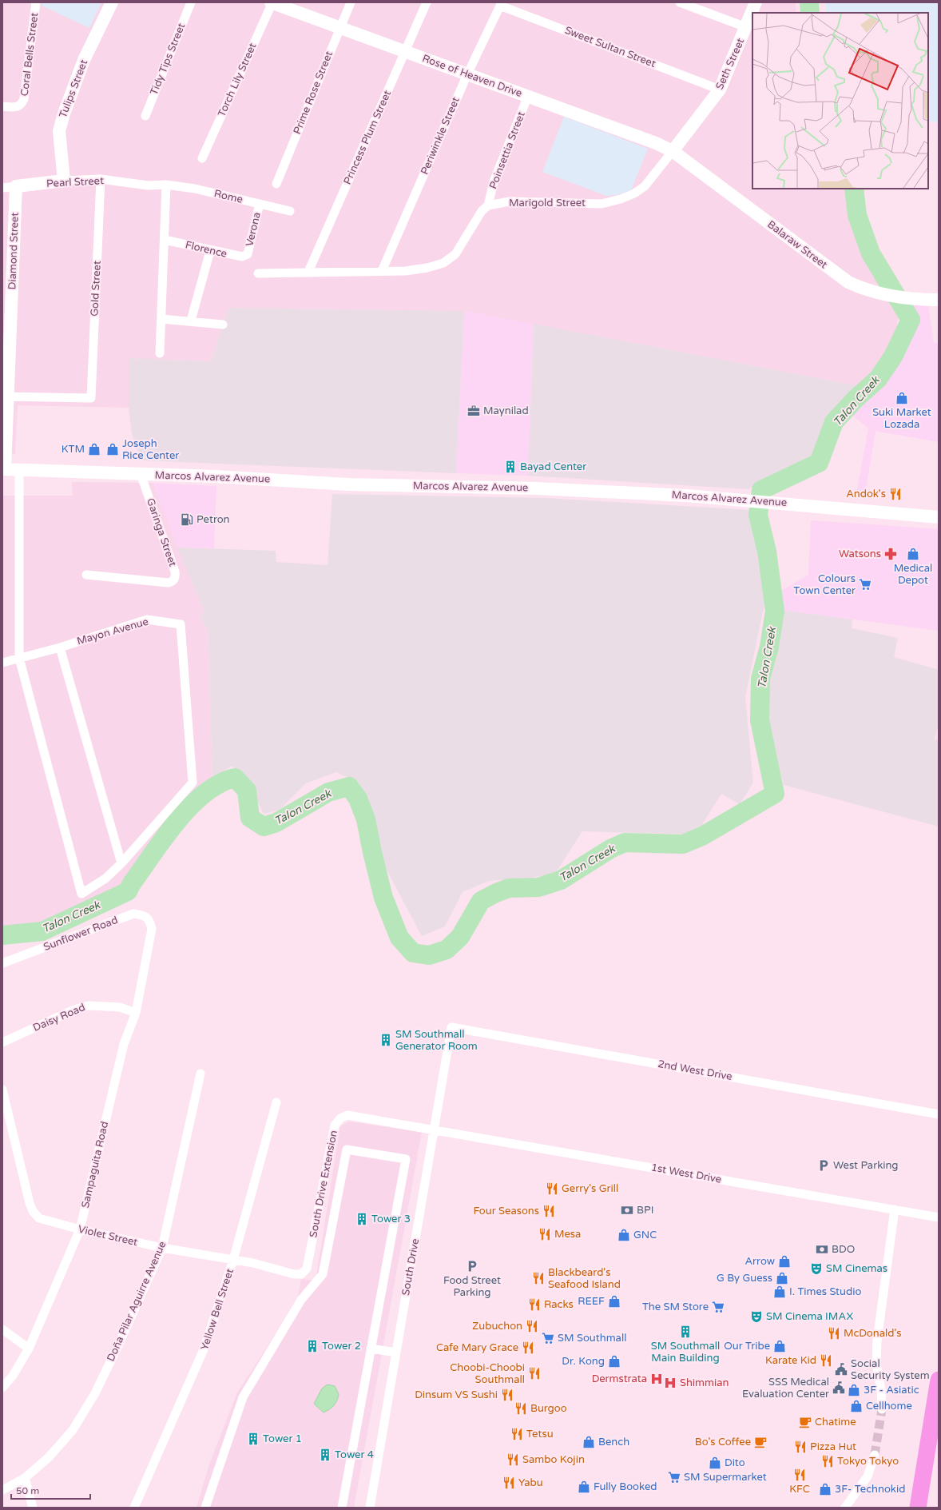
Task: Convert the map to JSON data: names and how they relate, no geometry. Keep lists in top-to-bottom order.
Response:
{
  "streets": {
    "street": [
      "Sweet Sultan Street",
      "Coral Bells Street",
      "Tidy Tips Street",
      "Seth Street",
      "Rose of Heaven Drive",
      "Torch Lily Street",
      "Tulips Street",
      "Prime Rose Street",
      "Periwinkle Street",
      "Princess Plum Street",
      "Poinsettia Street",
      "Pearl Street",
      "Rome",
      "Marigold Street",
      "Verona",
      "Balaraw Street",
      "Florence",
      "Diamond Street",
      "Gold Street",
      "Marcos Alvarez Avenue",
      "Garinga Street",
      "Mayon Avenue",
      "Sunflower Road",
      "Daisy Road",
      "2nd West Drive",
      "Sampaguita Road",
      "1st West Drive",
      "South Drive Extension",
      "Violet Street",
      "South Drive",
      "Doña Pilar Aguirre Avenue",
      "Yellow Bell Street"
    ]
  },
  "crossings": [
    ["Sweet Sultan Street", "Seth Street"],
    ["Sweet Sultan Street", "Periwinkle Street"],
    ["Seth Street", "Rose of Heaven Drive"],
    ["Seth Street", "Marigold Street"],
    ["Seth Street", "Balaraw Street"],
    ["Rose of Heaven Drive", "Torch Lily Street"],
    ["Rose of Heaven Drive", "Prime Rose Street"],
    ["Rose of Heaven Drive", "Periwinkle Street"],
    ["Rose of Heaven Drive", "Princess Plum Street"],
    ["Rose of Heaven Drive", "Poinsettia Street"],
    ["Rose of Heaven Drive", "Marigold Street"],
    ["Rose of Heaven Drive", "Balaraw Street"],
    ["Tulips Street", "Pearl Street"],
    ["Poinsettia Street", "Marigold Street"],
    ["Pearl Street", "Rome"],
    ["Pearl Street", "Diamond Street"],
    ["Pearl Street", "Gold Street"],
    ["Rome", "Verona"],
    ["Marigold Street", "Balaraw Street"],
    ["Verona", "Florence"],
    ["Diamond Street", "Gold Street"],
    ["Diamond Street", "Marcos Alvarez Avenue"],
    ["Marcos Alvarez Avenue", "Garinga Street"],
    ["Sunflower Road", "Sampaguita Road"],
    ["Daisy Road", "Sampaguita Road"],
    ["2nd West Drive", "South Drive"],
    ["Sampaguita Road", "Violet Street"],
    ["1st West Drive", "South Drive Extension"],
    ["1st West Drive", "South Drive"],
    ["South Drive Extension", "Violet Street"],
    ["South Drive Extension", "South Drive"],
    ["Violet Street", "Doña Pilar Aguirre Avenue"],
    ["Violet Street", "Yellow Bell Street"]
  ],
  "water": ["Talon Creek"],
  "places": {
    "shop": [
      "Suki Market Lozada",
      "KTM",
      "Joseph Rice Center",
      "Medical Depot",
      "GNC",
      "Arrow",
      "G By Guess",
      "I. Times Studio",
      "REEF",
      "Our Tribe",
      "Dr. Kong",
      "3F - Asiatic",
      "Cellhome",
      "Bench",
      "Dito",
      "Fully Booked",
      "3F- Technokid"
    ],
    "office": ["Maynilad"],
    "building": [
      "Bayad Center",
      "SM Southmall Generator Room",
      "Tower 3",
      "SM Southmall Main Building",
      "Tower 2",
      "Tower 1",
      "Tower 4"
    ],
    "restaurant": [
      "Andok's",
      "Gerry's Grill",
      "Four Seasons",
      "Mesa",
      "Blackbeard's Seafood Island",
      "Racks",
      "Zubuchon",
      "McDonald's",
      "Cafe Mary Grace",
      "Karate Kid",
      "Choobi-Choobi Southmall",
      "Dinsum VS Sushi",
      "Burgoo",
      "Tetsu",
      "Pizza Hut",
      "Sambo Kojin",
      "Tokyo Tokyo",
      "KFC",
      "Yabu"
    ],
    "fuel station": ["Petron"],
    "pharmacy": ["Watsons"],
    "supermarket": [
      "Colours Town Center",
      "The SM Store",
      "SM Southmall",
      "SM Supermarket"
    ],
    "parking": ["West Parking", "Food Street Parking"],
    "bank": ["BPI", "BDO"],
    "theatre": ["SM Cinemas", "SM Cinema IMAX"],
    "public building": ["Social Security System", "SSS Medical Evaluation Center"],
    "hospital": ["Dermstrata", "Shimmian"],
    "cafe": ["Chatime", "Bo's Coffee"]
  },
  "scale_bar": "50 m"
}
